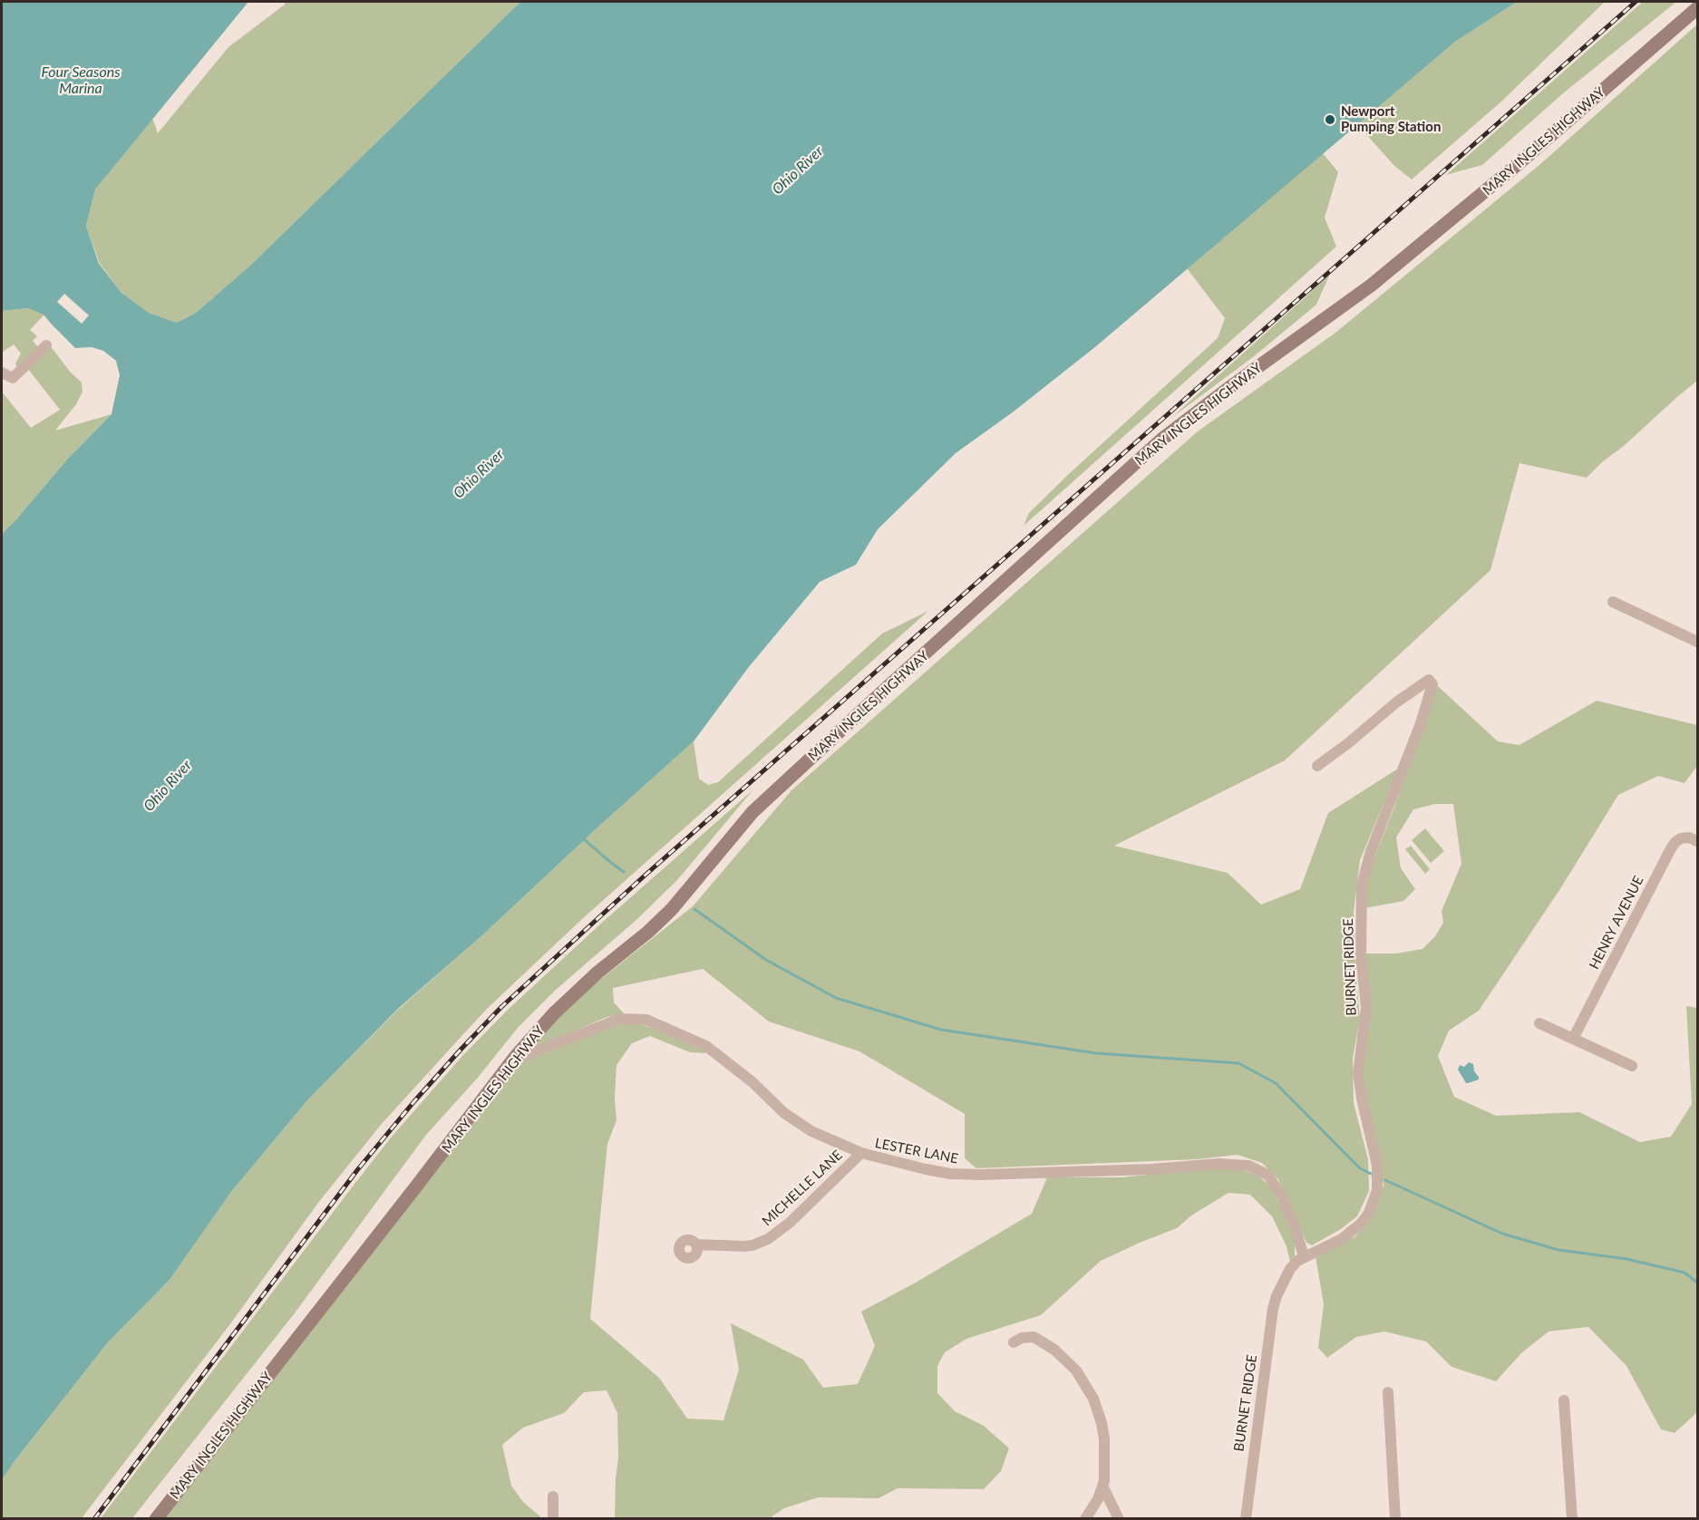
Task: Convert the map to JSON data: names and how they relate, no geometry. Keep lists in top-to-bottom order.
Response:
{
  "streets": {
    "street": [
      "MARY INGLES HIGHWAY",
      "HENRY AVENUE",
      "BURNET RIDGE",
      "LESTER LANE",
      "MICHELLE LANE"
    ]
  },
  "crossings": [
    ["MARY INGLES HIGHWAY", "LESTER LANE"],
    ["BURNET RIDGE", "LESTER LANE"],
    ["LESTER LANE", "MICHELLE LANE"]
  ],
  "water": ["Four Seasons Marina", "Ohio River"],
  "places": ["Newport Pumping Station"]
}
